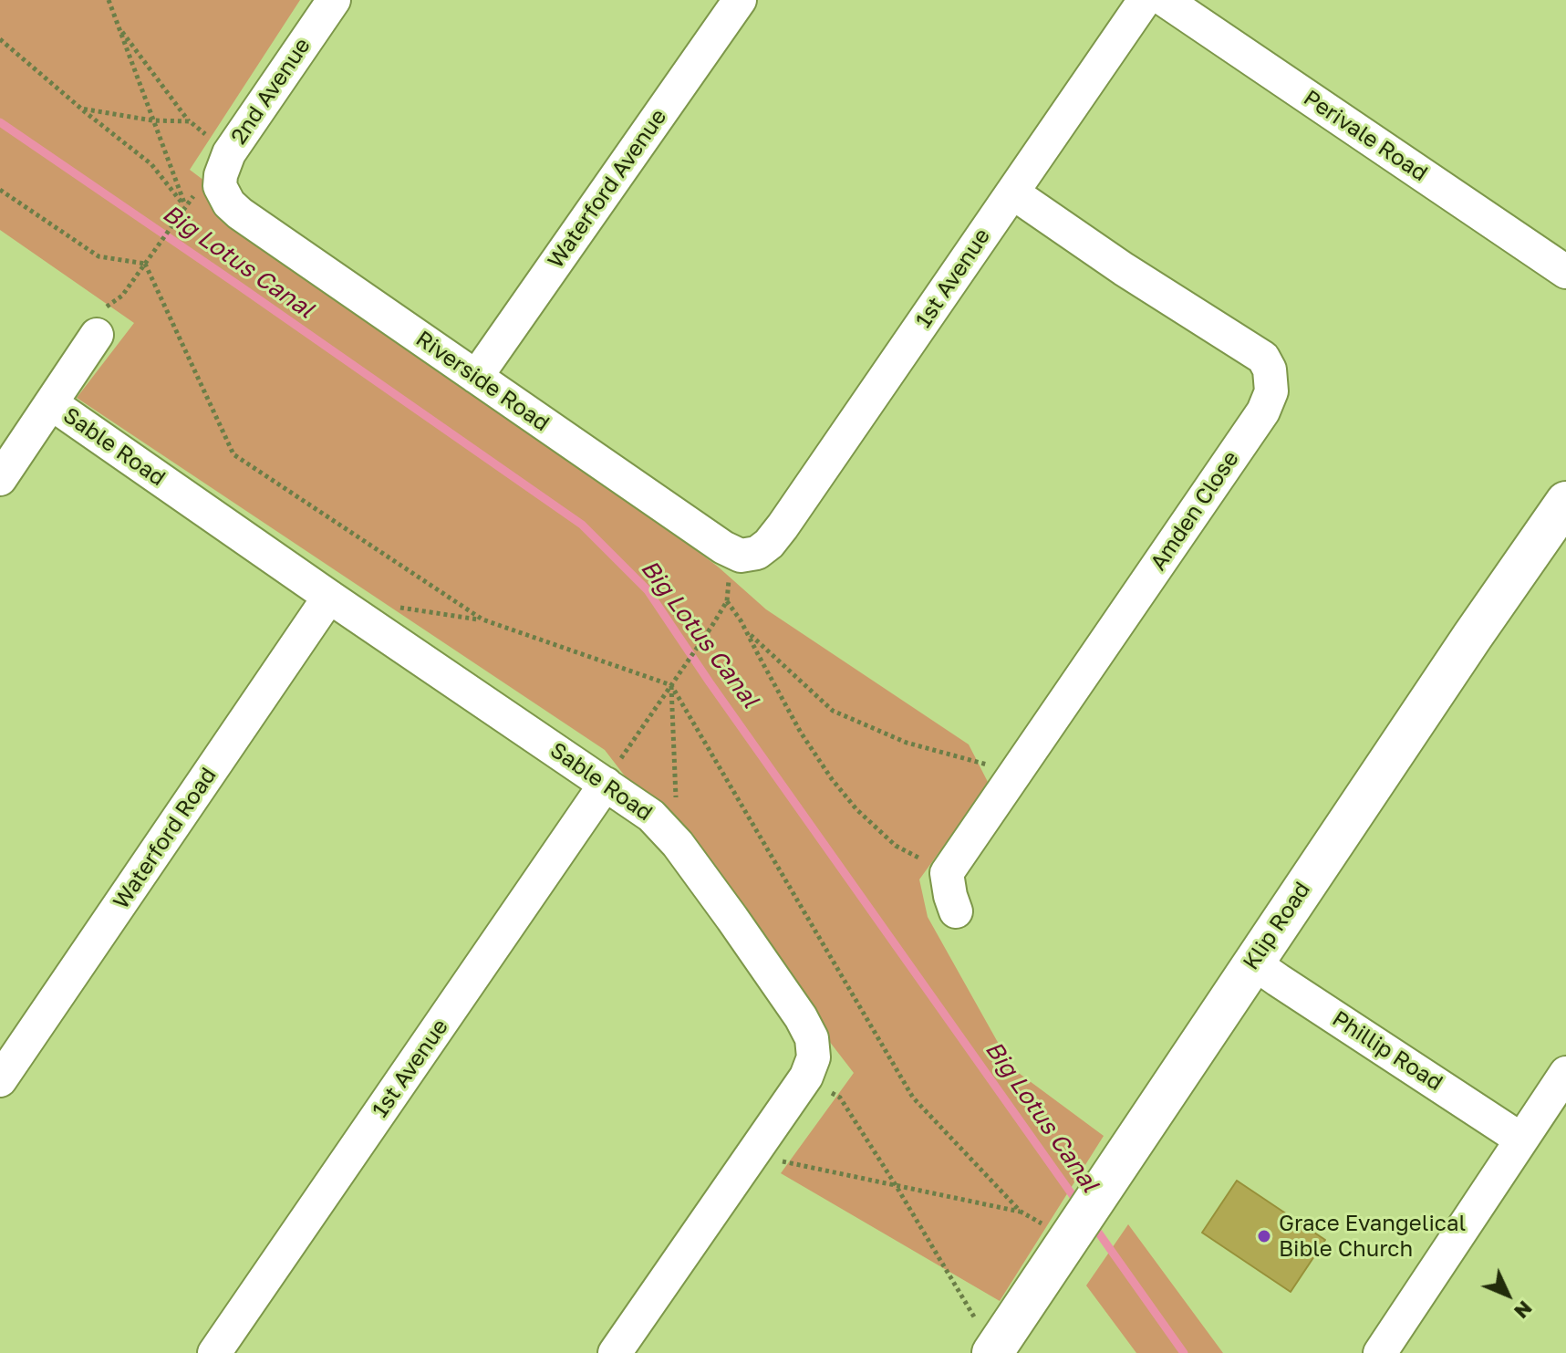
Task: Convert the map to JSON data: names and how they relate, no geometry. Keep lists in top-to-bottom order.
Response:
{
  "streets": {
    "street": [
      "2nd Avenue",
      "Perivale Road",
      "Waterford Avenue",
      "1st Avenue",
      "Riverside Road",
      "Sable Road",
      "Amden Close",
      "Waterford Road",
      "Klip Road",
      "Phillip Road"
    ]
  },
  "crossings": [
    ["2nd Avenue", "Riverside Road"],
    ["Waterford Avenue", "Riverside Road"],
    ["1st Avenue", "Riverside Road"],
    ["1st Avenue", "Sable Road"],
    ["1st Avenue", "Amden Close"],
    ["Sable Road", "Waterford Road"],
    ["Klip Road", "Phillip Road"]
  ],
  "water": ["Big Lotus Canal"],
  "places": ["Grace Evangelical Bible Church"],
  "north": "bottom right"
}
